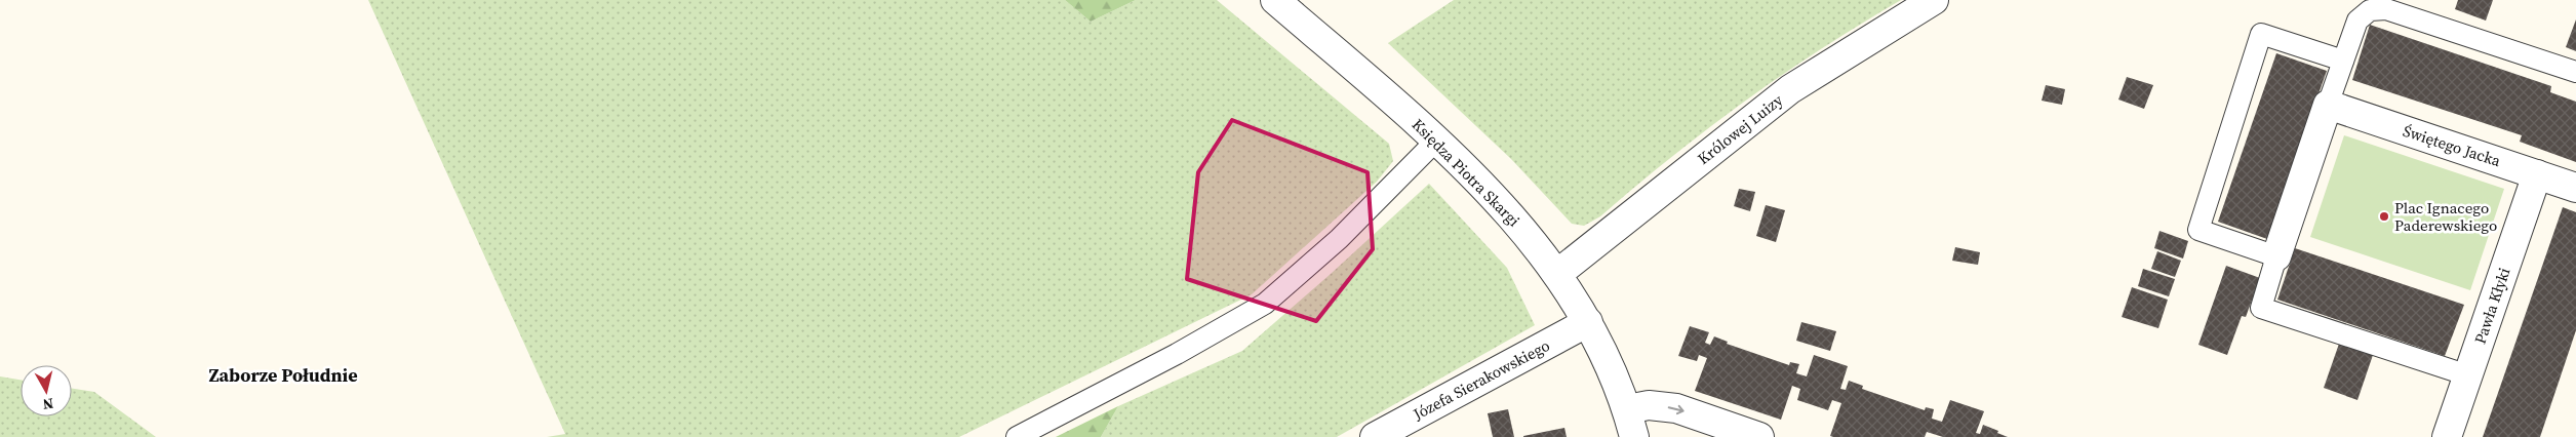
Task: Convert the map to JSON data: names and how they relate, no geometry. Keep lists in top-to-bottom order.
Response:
{
  "streets": {
    "street": [
      "Królowej Luizy",
      "Świętego Jacka",
      "Księdza Piotra Skargi",
      "Pawła Kłyki",
      "Józefa Sierakowskiego"
    ]
  },
  "crossings": [
    ["Królowej Luizy", "Księdza Piotra Skargi"],
    ["Świętego Jacka", "Pawła Kłyki"],
    ["Księdza Piotra Skargi", "Józefa Sierakowskiego"]
  ],
  "districts": ["Zaborze Południe"],
  "places": ["Plac Ignacego Paderewskiego"],
  "north": "bottom"
}
